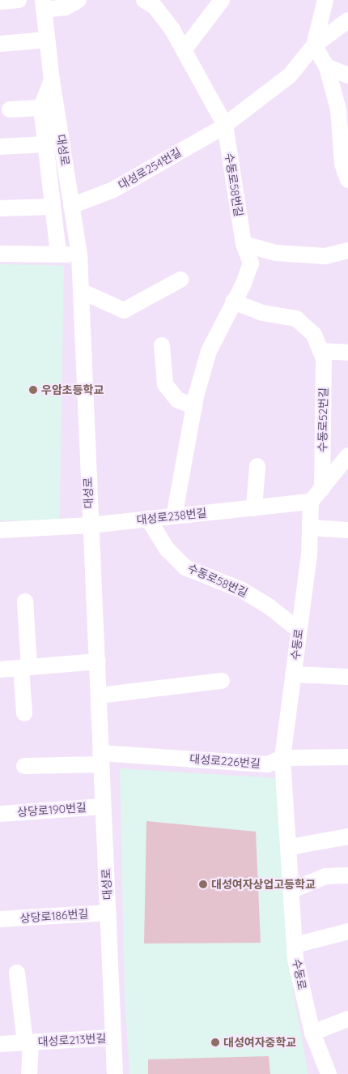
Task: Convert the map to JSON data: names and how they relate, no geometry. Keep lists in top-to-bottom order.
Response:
{
  "streets": {
    "street": [
      "대성로",
      "대성로254번길",
      "수동로58번길",
      "수동로52번길",
      "대성로238번길",
      "수동로",
      "대성로226번길",
      "상당로190번길",
      "상당로186번길",
      "대성로213번길"
    ]
  },
  "crossings": [
    ["대성로", "대성로254번길"],
    ["대성로", "대성로238번길"],
    ["대성로", "대성로226번길"],
    ["대성로", "상당로190번길"],
    ["대성로", "상당로186번길"],
    ["대성로", "대성로213번길"],
    ["대성로254번길", "수동로58번길"],
    ["수동로58번길", "수동로52번길"],
    ["수동로58번길", "대성로238번길"],
    ["수동로58번길", "수동로"],
    ["대성로238번길", "수동로"],
    ["수동로", "대성로226번길"]
  ],
  "places": ["우암초등학교", "대성여자상업고등학교", "대성여자중학교"]
}
